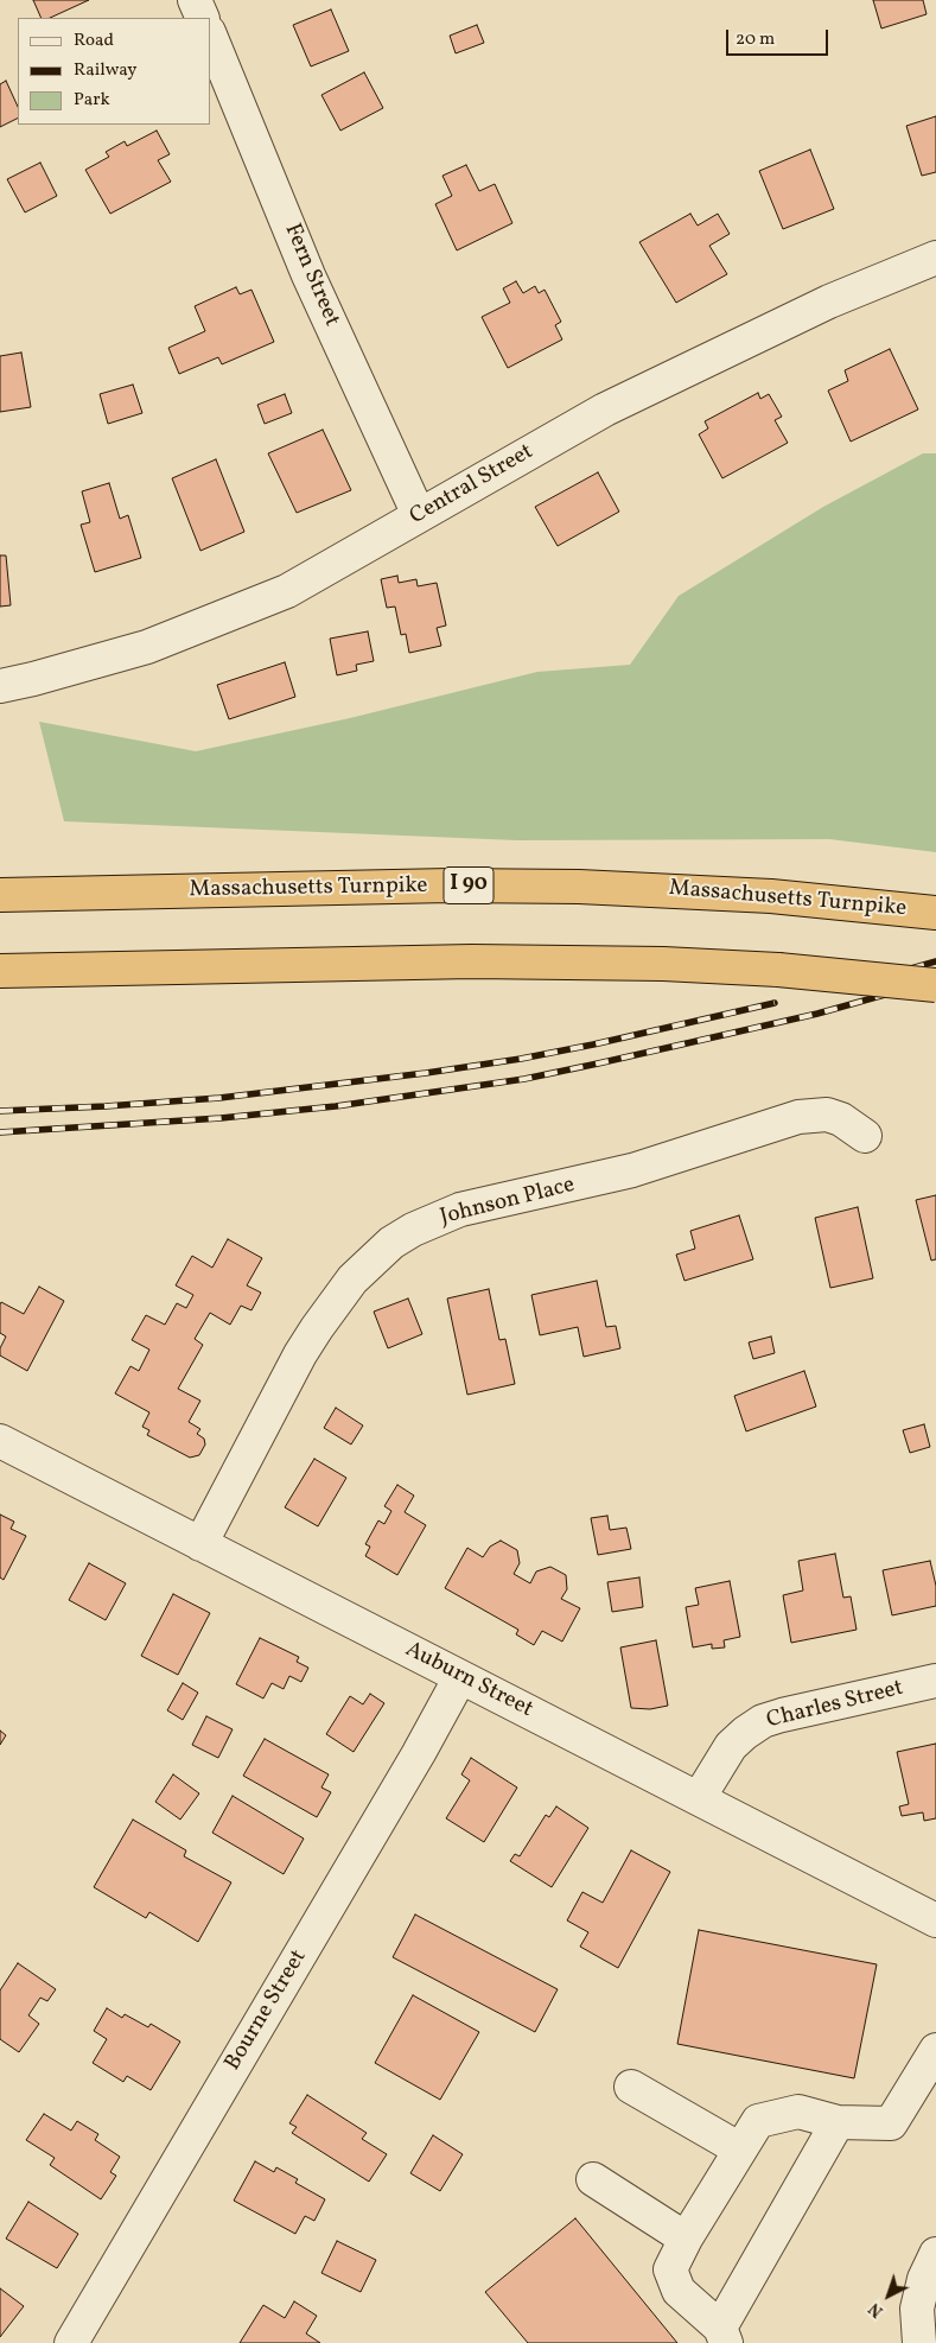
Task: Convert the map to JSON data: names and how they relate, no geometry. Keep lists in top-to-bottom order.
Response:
{
  "streets": {
    "highway": ["I 90", "Massachusetts Turnpike"],
    "street": [
      "Fern Street",
      "Central Street",
      "Johnson Place",
      "Auburn Street",
      "Charles Street",
      "Bourne Street"
    ]
  },
  "crossings": [
    ["Fern Street", "Central Street"],
    ["Johnson Place", "Auburn Street"],
    ["Auburn Street", "Charles Street"],
    ["Auburn Street", "Bourne Street"]
  ],
  "legend": ["Road", "Railway", "Park"],
  "scale_bar": "20 m",
  "north": "bottom left"
}
